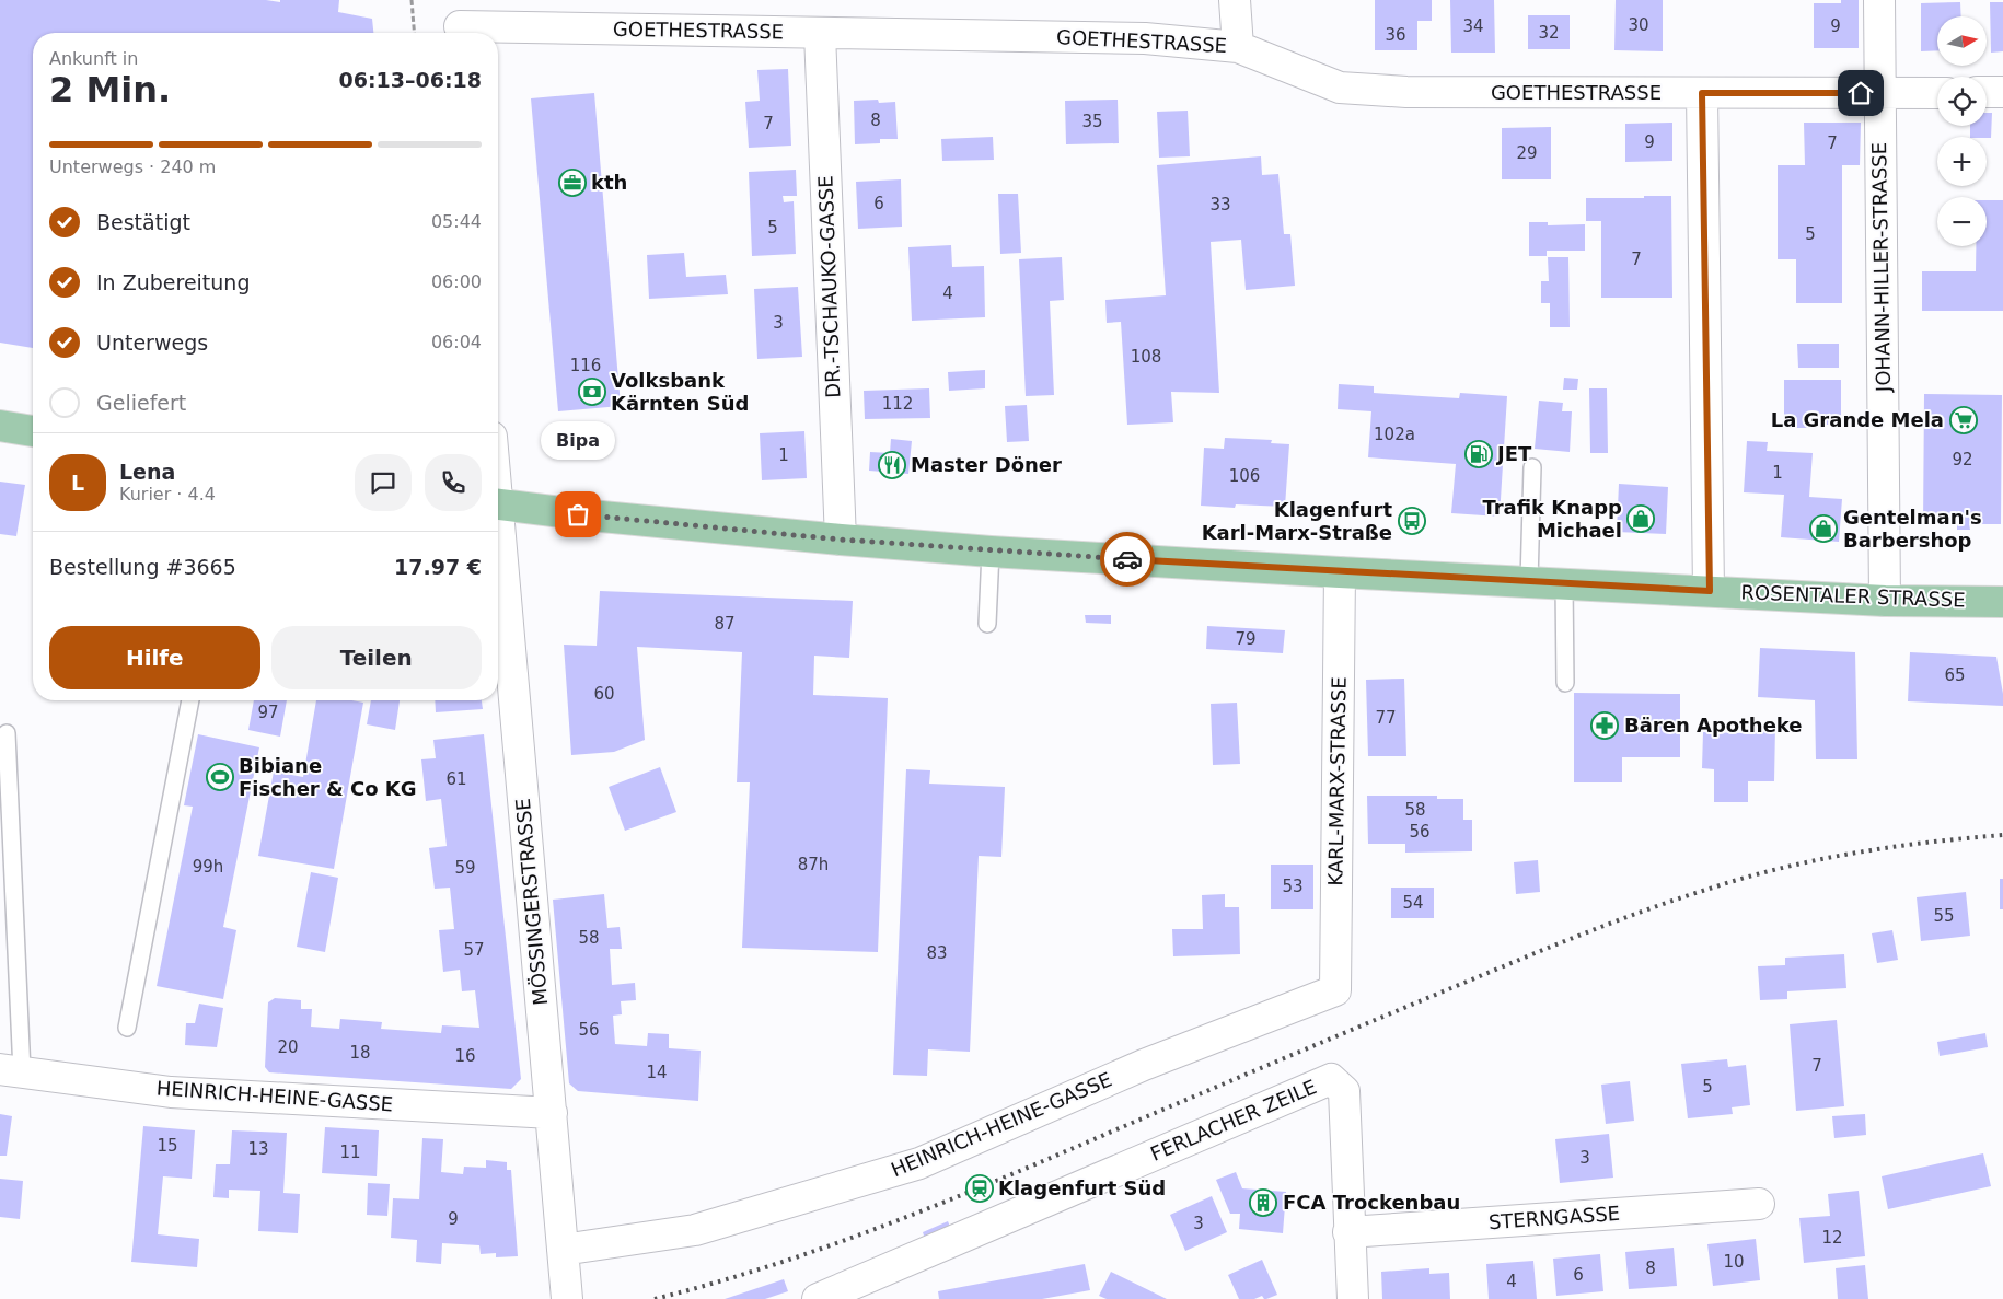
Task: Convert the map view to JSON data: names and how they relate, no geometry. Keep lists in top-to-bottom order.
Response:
{
  "streets": {
    "main road": ["ROSENTALER STRASSE"],
    "street": [
      "GOETHESTRASSE",
      "JOHANN-HILLER-STRASSE",
      "DR.-TSCHAUKO-GASSE",
      "KARL-MARX-STRASSE",
      "MÖSSINGERSTRASSE",
      "HEINRICH-HEINE-GASSE",
      "FERLACHER ZEILE",
      "STERNGASSE"
    ]
  },
  "crossings": [
    ["GOETHESTRASSE", "JOHANN-HILLER-STRASSE"],
    ["GOETHESTRASSE", "DR.-TSCHAUKO-GASSE"],
    ["JOHANN-HILLER-STRASSE", "ROSENTALER STRASSE"],
    ["DR.-TSCHAUKO-GASSE", "ROSENTALER STRASSE"],
    ["ROSENTALER STRASSE", "KARL-MARX-STRASSE"],
    ["KARL-MARX-STRASSE", "HEINRICH-HEINE-GASSE"],
    ["MÖSSINGERSTRASSE", "HEINRICH-HEINE-GASSE"],
    ["FERLACHER ZEILE", "STERNGASSE"]
  ],
  "places": {
    "office": ["kth"],
    "bank": ["Volksbank Kärnten Süd"],
    "supermarket": ["La Grande Mela"],
    "fuel station": ["JET"],
    "restaurant": ["Master Döner"],
    "other": ["Bipa"],
    "shop": ["Trafik Knapp Michael", "Gentelman's Barbershop"],
    "bus stop": ["Klagenfurt Karl-Marx-Straße"],
    "pharmacy": ["Bären Apotheke"],
    "sports": ["Bibiane Fischer & Co KG"],
    "station": ["Klagenfurt Süd"],
    "building": ["FCA Trockenbau"]
  },
  "house_numbers": [
    "30",
    "34",
    "9",
    "32",
    "36",
    "8",
    "35",
    "7",
    "9",
    "7",
    "29",
    "6",
    "33",
    "5",
    "5",
    "7",
    "4",
    "3",
    "108",
    "116",
    "112",
    "102a",
    "1",
    "92",
    "1",
    "106",
    "87",
    "79",
    "65",
    "60",
    "97",
    "77",
    "61",
    "58",
    "56",
    "87h",
    "99h",
    "59",
    "53",
    "54",
    "55",
    "58",
    "57",
    "83",
    "56",
    "20",
    "18",
    "16",
    "7",
    "14",
    "5",
    "15",
    "13",
    "11",
    "3",
    "9",
    "3",
    "12",
    "10",
    "8",
    "6",
    "4"
  ],
  "north": "right",
  "page": {
    "map_buttons": ["+", "−"],
    "heading": ["2 Min.", "Ankunft in", "06:13–06:18"],
    "panel": [
      "Lena",
      "Kurier · 4.4",
      "Bestellung #3665",
      "17.97 €"
    ],
    "bar": "Unterwegs · 240 m",
    "list": [
      ["Bestätigt", "05:44"],
      ["In Zubereitung", "06:00"],
      ["Unterwegs", "06:04"],
      "Geliefert"
    ],
    "bubble": "Bipa",
    "round": "L",
    "buttons": ["Hilfe", "Teilen"]
  }
}
